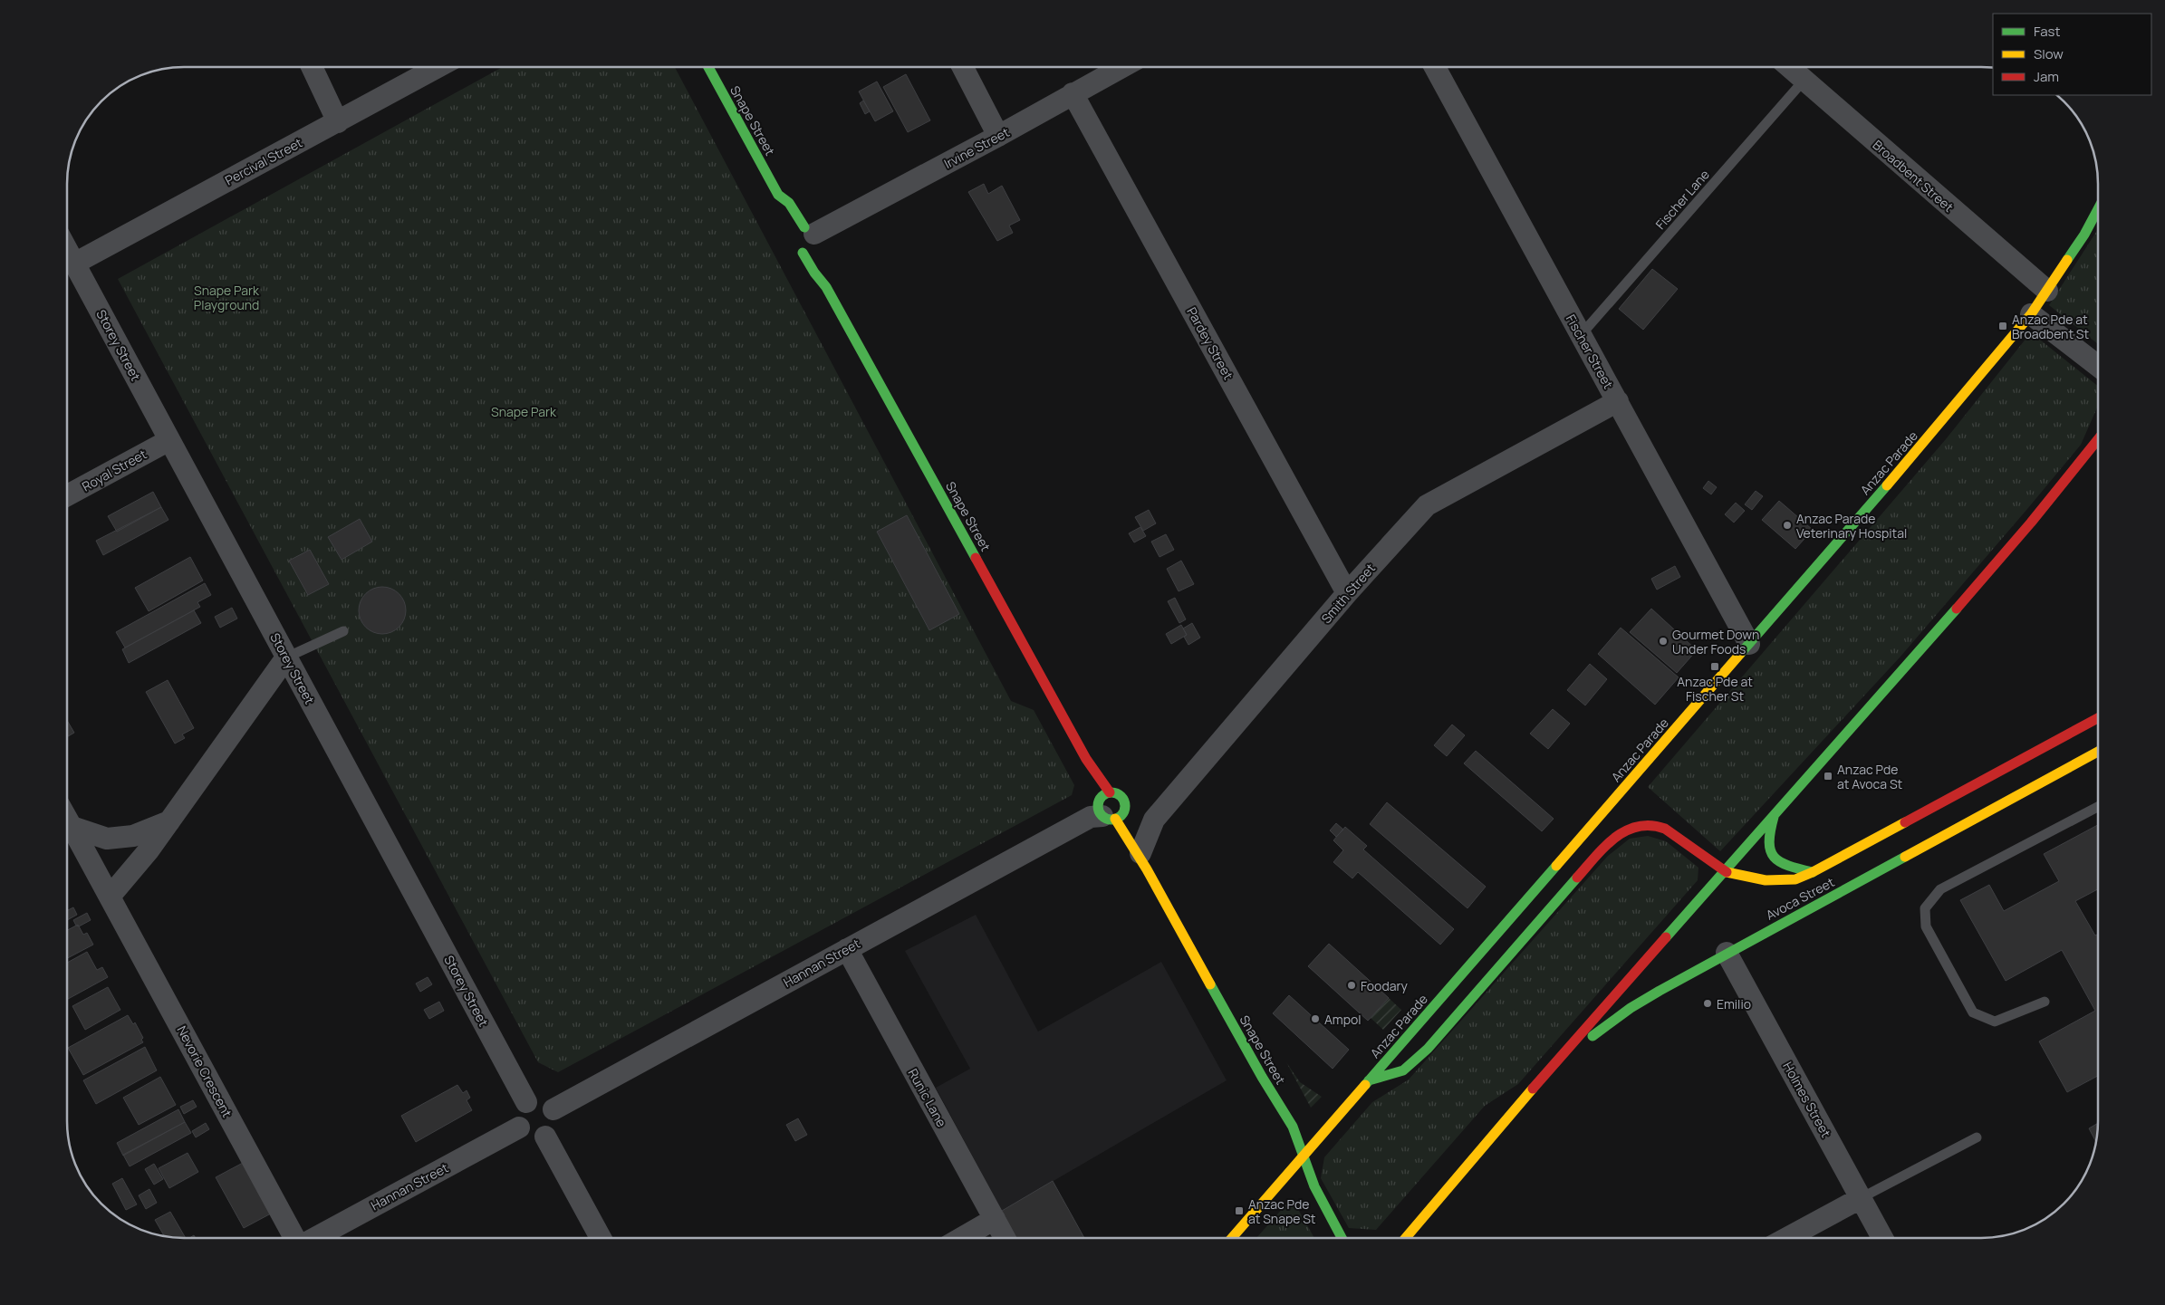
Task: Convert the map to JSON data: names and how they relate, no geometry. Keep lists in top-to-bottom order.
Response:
{
  "streets": {
    "main road": ["Snape Street", "Anzac Parade", "Avoca Street"],
    "street": [
      "Irvine Street",
      "Percival Street",
      "Broadbent Street",
      "Pardey Street",
      "Storey Street",
      "Fischer Street",
      "Royal Street",
      "Smith Street",
      "Hannan Street",
      "Nevorie Crescent",
      "Runic Lane",
      "Holmes Street"
    ],
    "lane": ["Fischer Lane"]
  },
  "crossings": [
    ["Snape Street", "Irvine Street"],
    ["Snape Street", "Anzac Parade"],
    ["Snape Street", "Smith Street"],
    ["Snape Street", "Hannan Street"],
    ["Irvine Street", "Pardey Street"],
    ["Percival Street", "Storey Street"],
    ["Broadbent Street", "Fischer Lane"],
    ["Broadbent Street", "Anzac Parade"],
    ["Fischer Lane", "Fischer Street"],
    ["Pardey Street", "Smith Street"],
    ["Storey Street", "Royal Street"],
    ["Storey Street", "Hannan Street"],
    ["Fischer Street", "Anzac Parade"],
    ["Fischer Street", "Smith Street"],
    ["Avoca Street", "Holmes Street"],
    ["Hannan Street", "Runic Lane"]
  ],
  "parks": ["Snape Park Playground", "Snape Park"],
  "places": {
    "transit": [
      "Anzac Pde at Broadbent St",
      "Anzac Pde at Fischer St",
      "Anzac Pde at Avoca St",
      "Anzac Pde at Snape St"
    ],
    "other": [
      "Anzac Parade Veterinary Hospital",
      "Gourmet Down Under Foods",
      "Foodary",
      "Emilio",
      "Ampol"
    ]
  },
  "legend": ["Fast", "Slow", "Jam"]
}
